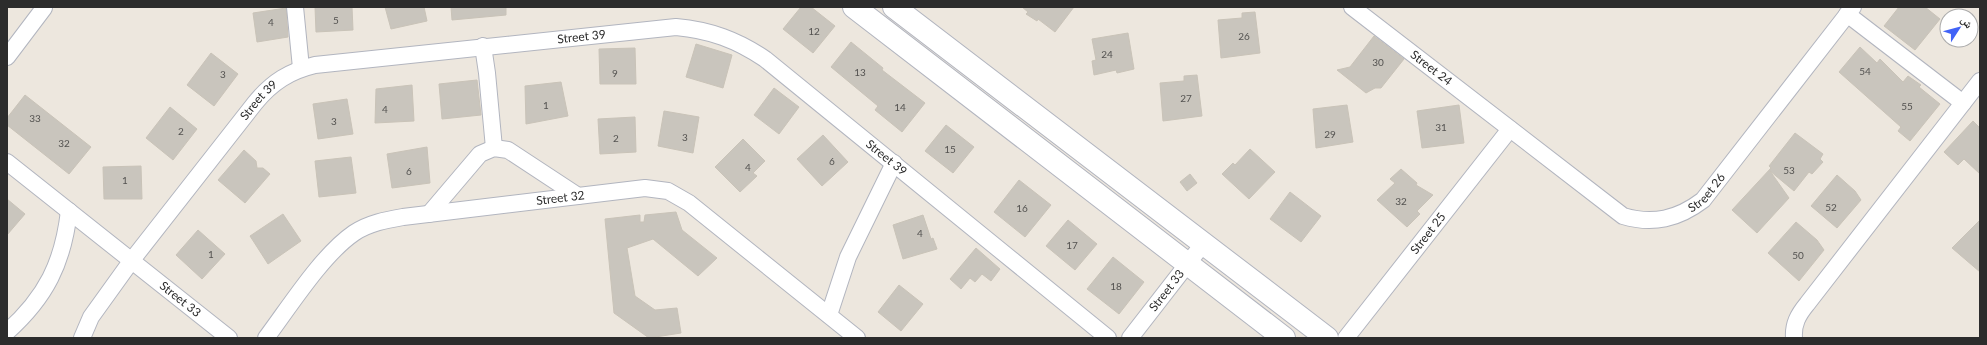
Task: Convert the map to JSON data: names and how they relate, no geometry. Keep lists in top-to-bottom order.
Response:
{
  "streets": {
    "street": [
      "Street 39",
      "Street 24",
      "Street 26",
      "Street 32",
      "Street 25",
      "Street 33"
    ]
  },
  "crossings": [
    ["Street 39", "Street 33"],
    ["Street 24", "Street 26"],
    ["Street 24", "Street 25"],
    ["Street 26", "Street 25"]
  ],
  "house_numbers": [
    "5",
    "4",
    "12",
    "26",
    "24",
    "30",
    "54",
    "13",
    "9",
    "3",
    "27",
    "1",
    "55",
    "14",
    "4",
    "33",
    "3",
    "31",
    "2",
    "29",
    "3",
    "2",
    "32",
    "15",
    "6",
    "4",
    "53",
    "6",
    "1",
    "32",
    "52",
    "16",
    "4",
    "17",
    "1",
    "50",
    "18"
  ],
  "north": "top right"
}
